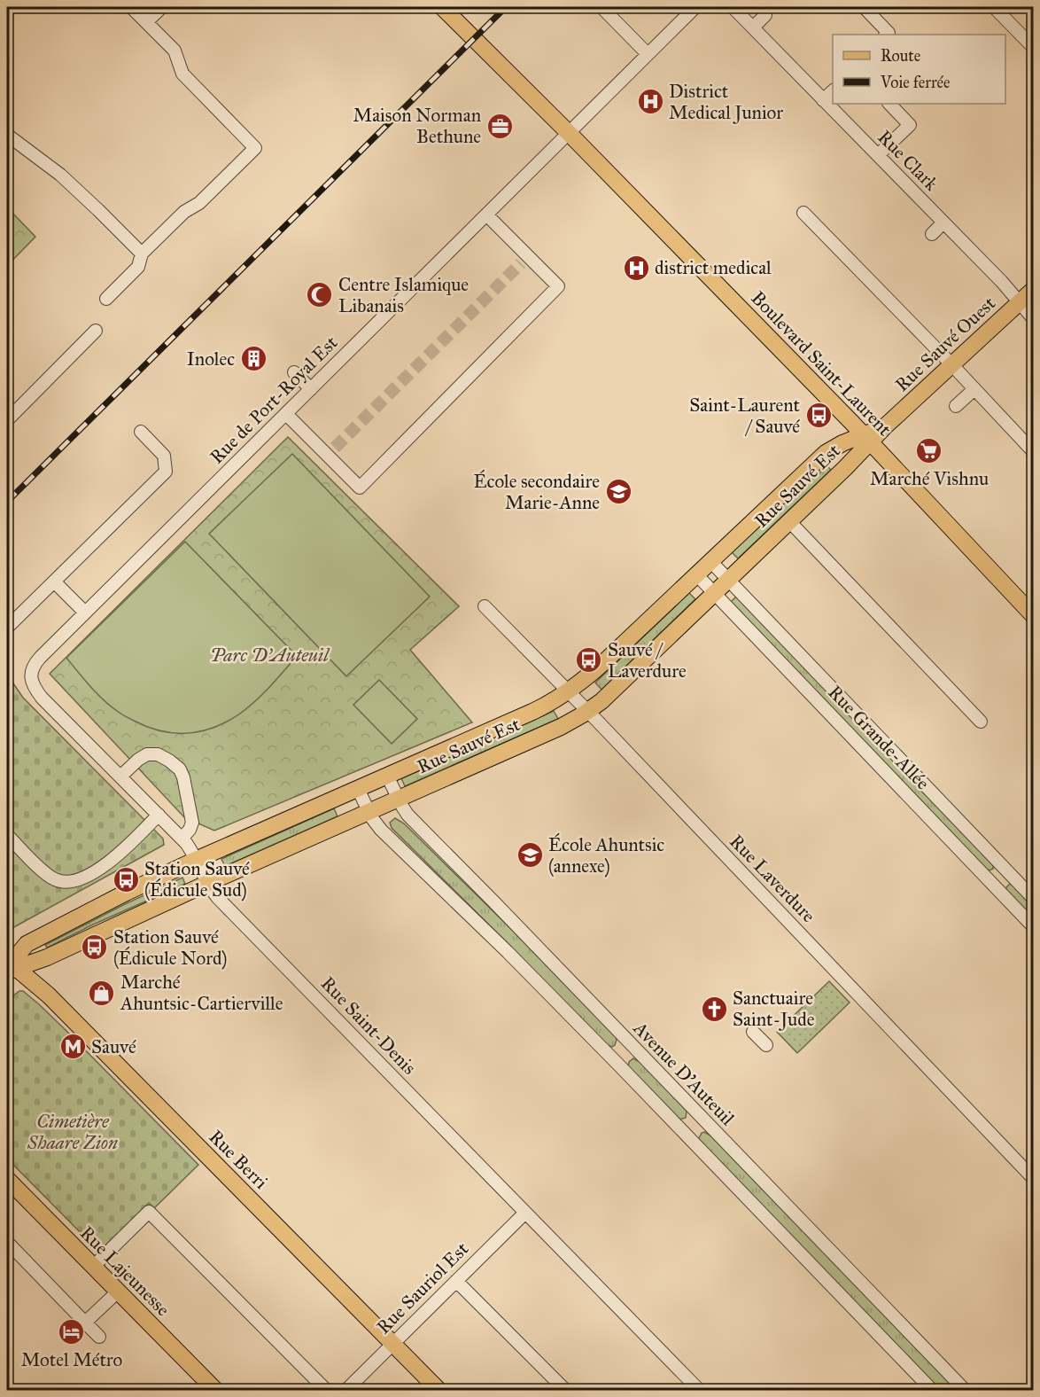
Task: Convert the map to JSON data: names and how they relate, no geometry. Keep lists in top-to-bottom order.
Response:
{
  "streets": {
    "main road": [
      "Rue Sauvé Ouest",
      "Boulevard Saint-Laurent",
      "Rue Sauvé Est",
      "Rue Berri",
      "Rue Lajeunesse"
    ],
    "street": [
      "Rue Clark",
      "Rue de Port-Royal Est",
      "Rue Grande-Allée",
      "Rue Laverdure",
      "Rue Saint-Denis",
      "Avenue D'Auteuil",
      "Rue Sauriol Est"
    ]
  },
  "crossings": [
    ["Rue Clark", "Rue Sauvé Ouest"],
    ["Rue Sauvé Ouest", "Boulevard Saint-Laurent"],
    ["Rue Sauvé Ouest", "Rue Sauvé Est"],
    ["Boulevard Saint-Laurent", "Rue de Port-Royal Est"],
    ["Boulevard Saint-Laurent", "Rue Sauvé Est"],
    ["Rue de Port-Royal Est", "Rue Saint-Denis"],
    ["Rue Sauvé Est", "Rue Grande-Allée"],
    ["Rue Sauvé Est", "Rue Laverdure"],
    ["Rue Sauvé Est", "Rue Saint-Denis"],
    ["Rue Sauvé Est", "Avenue D'Auteuil"],
    ["Rue Sauvé Est", "Rue Berri"],
    ["Rue Saint-Denis", "Rue Sauriol Est"],
    ["Rue Berri", "Rue Sauriol Est"]
  ],
  "parks": ["Parc D'Auteuil", "Cimetière Shaare Zion"],
  "places": {
    "hospital": ["District Medical Junior", "district medical"],
    "office": ["Maison Norman Bethune"],
    "mosque": ["Centre Islamique Libanais"],
    "building": ["Inolec"],
    "bus stop": [
      "Saint-Laurent / Sauvé",
      "Sauvé / Laverdure",
      "Station Sauvé (Édicule Sud)",
      "Station Sauvé (Édicule Nord)"
    ],
    "supermarket": ["Marché Vishnu"],
    "school or university": ["École secondaire Marie-Anne", "École Ahuntsic (annexe)"],
    "shop": ["Marché Ahuntsic-Cartierville"],
    "church": ["Sanctuaire Saint-Jude"],
    "metro station": ["Sauvé"],
    "hotel": ["Motel Métro"]
  },
  "legend": ["Route", "Voie ferrée"]
}
